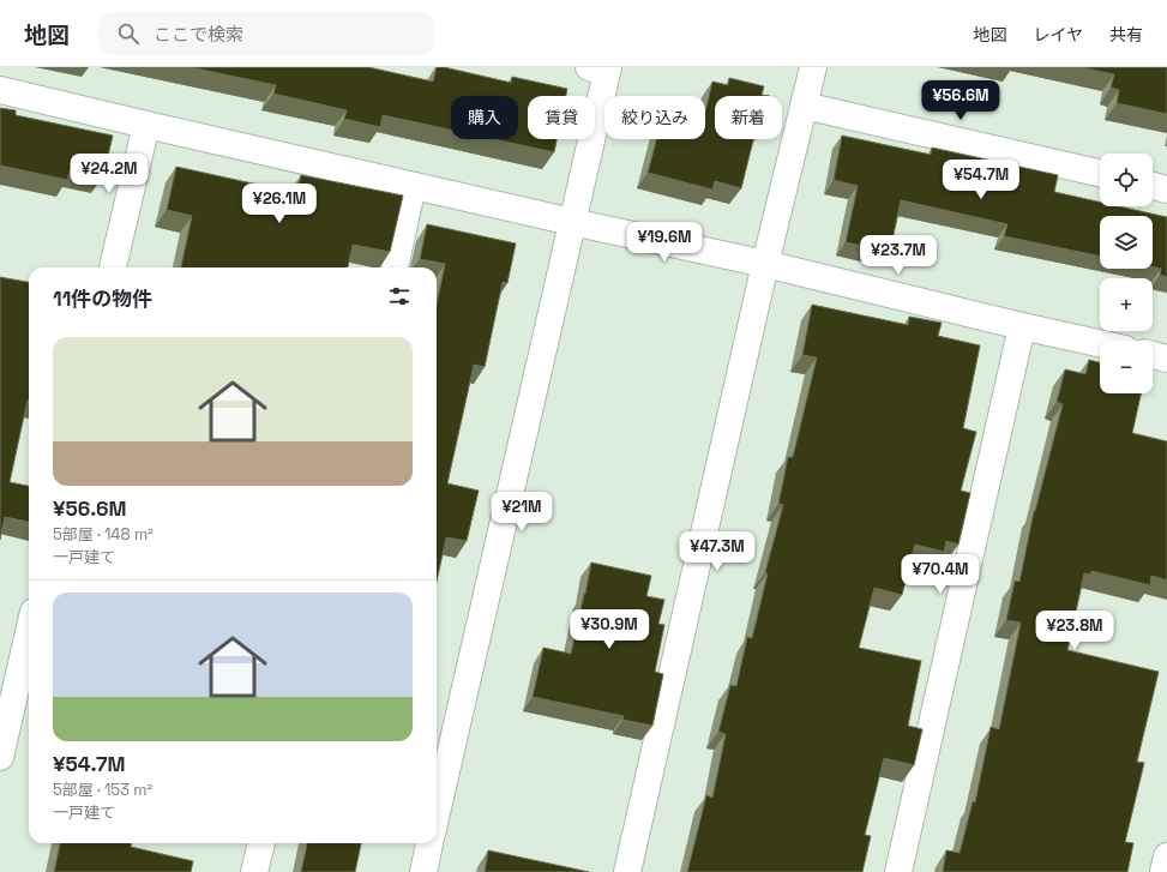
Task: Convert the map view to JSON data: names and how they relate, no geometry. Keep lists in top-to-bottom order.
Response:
{
  "page": {
    "header": "地図",
    "search": "ここで検索",
    "nav": ["地図", "レイヤ", "共有"],
    "price": [
      "¥56.6M",
      "¥24.2M",
      "¥54.7M",
      "¥26.1M",
      "¥19.6M",
      "¥23.7M",
      "¥21M",
      "¥47.3M",
      "¥70.4M",
      "¥30.9M",
      "¥23.8M"
    ],
    "chip": [
      "購入",
      "賃貸",
      "絞り込み",
      "新着"
    ],
    "map_buttons": ["+", "−"],
    "heading": "11件の物件",
    "list": [
      {
        "name": "¥56.6M",
        "note": "5部屋 · 148 m² · 一戸建て"
      },
      {
        "name": "¥54.7M",
        "note": "5部屋 · 153 m² · 一戸建て"
      }
    ]
  }
}
